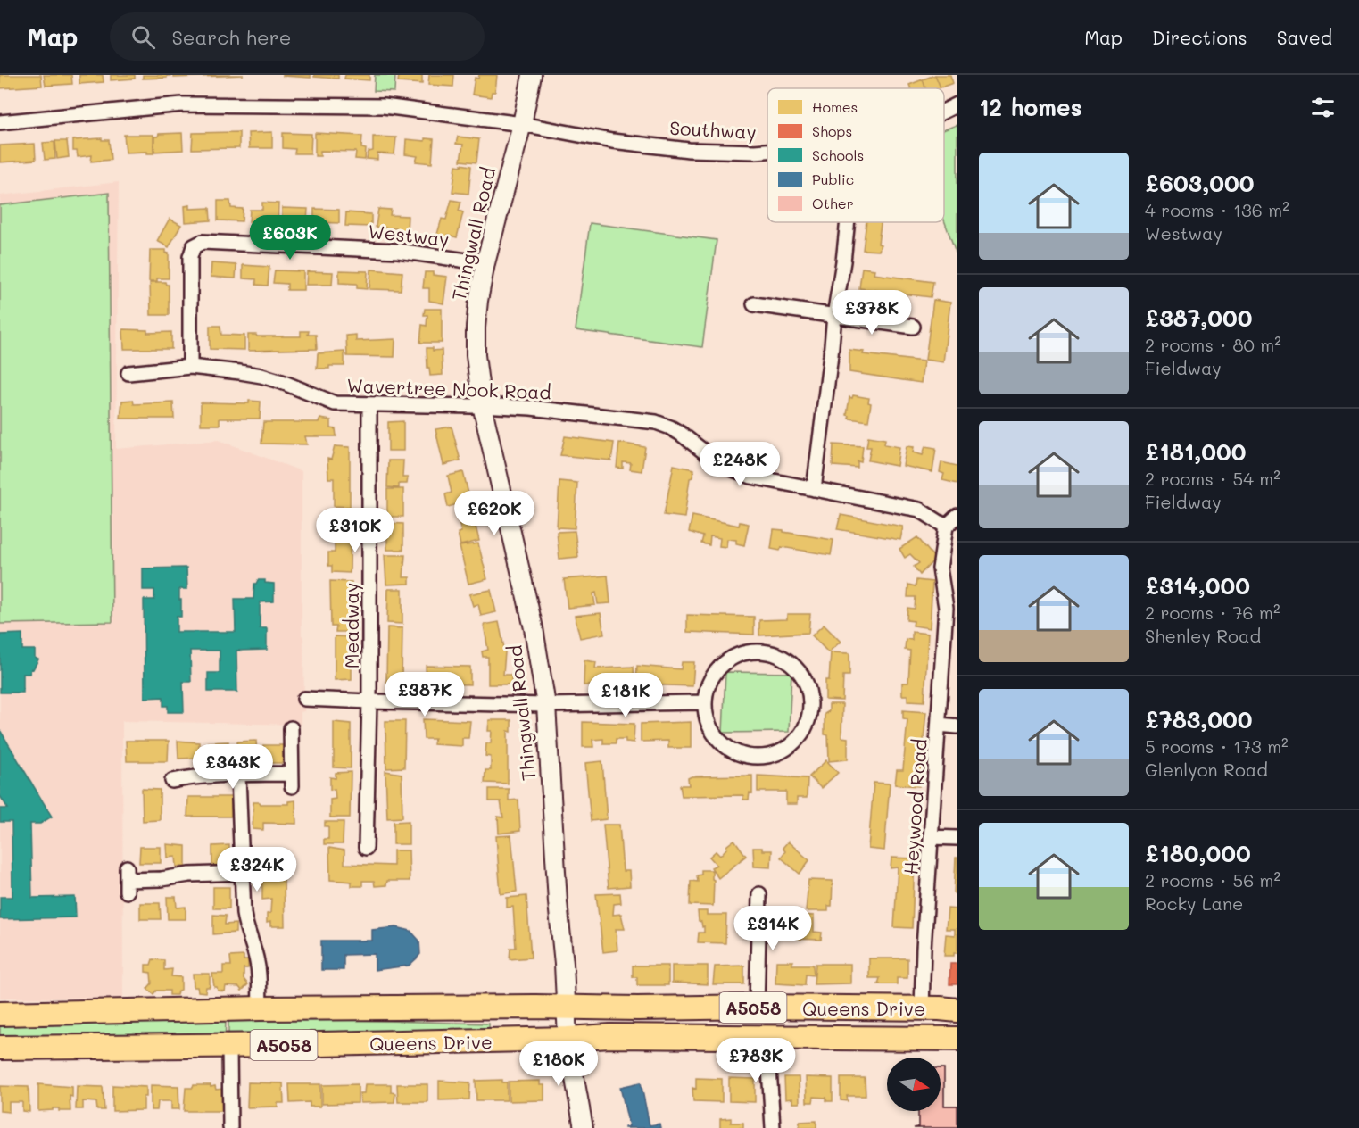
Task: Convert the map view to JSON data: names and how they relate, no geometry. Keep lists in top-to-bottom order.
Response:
{
  "streets": {
    "highway": ["A5058", "Queens Drive"],
    "street": [
      "Southway",
      "Thingwall Road",
      "Westway",
      "Wavertree Nook Road",
      "Meadway",
      "Heywood Road"
    ]
  },
  "crossings": [
    ["Southway", "Thingwall Road"],
    ["Thingwall Road", "Westway"],
    ["Thingwall Road", "Wavertree Nook Road"],
    ["Thingwall Road", "Queens Drive"],
    ["Westway", "Wavertree Nook Road"],
    ["Wavertree Nook Road", "Meadway"],
    ["Heywood Road", "Queens Drive"]
  ],
  "legend": [
    "Homes",
    "Shops",
    "Schools",
    "Public",
    "Other"
  ],
  "north": "right",
  "page": {
    "header": "Map",
    "search": "Search here",
    "nav": ["Map", "Directions", "Saved"],
    "heading": "12 homes",
    "list": [
      {
        "name": "£603,000",
        "note": "4 rooms · 136 m² · Westway"
      },
      {
        "name": "£387,000",
        "note": "2 rooms · 80 m² · Fieldway"
      },
      {
        "name": "£181,000",
        "note": "2 rooms · 54 m² · Fieldway"
      },
      {
        "name": "£314,000",
        "note": "2 rooms · 76 m² · Shenley Road"
      },
      {
        "name": "£783,000",
        "note": "5 rooms · 173 m² · Glenlyon Road"
      },
      {
        "name": "£180,000",
        "note": "2 rooms · 56 m² · Rocky Lane"
      }
    ],
    "price": [
      "£603K",
      "£378K",
      "£248K",
      "£620K",
      "£310K",
      "£387K",
      "£181K",
      "£343K",
      "£324K",
      "£314K",
      "£783K",
      "£180K"
    ]
  }
}
